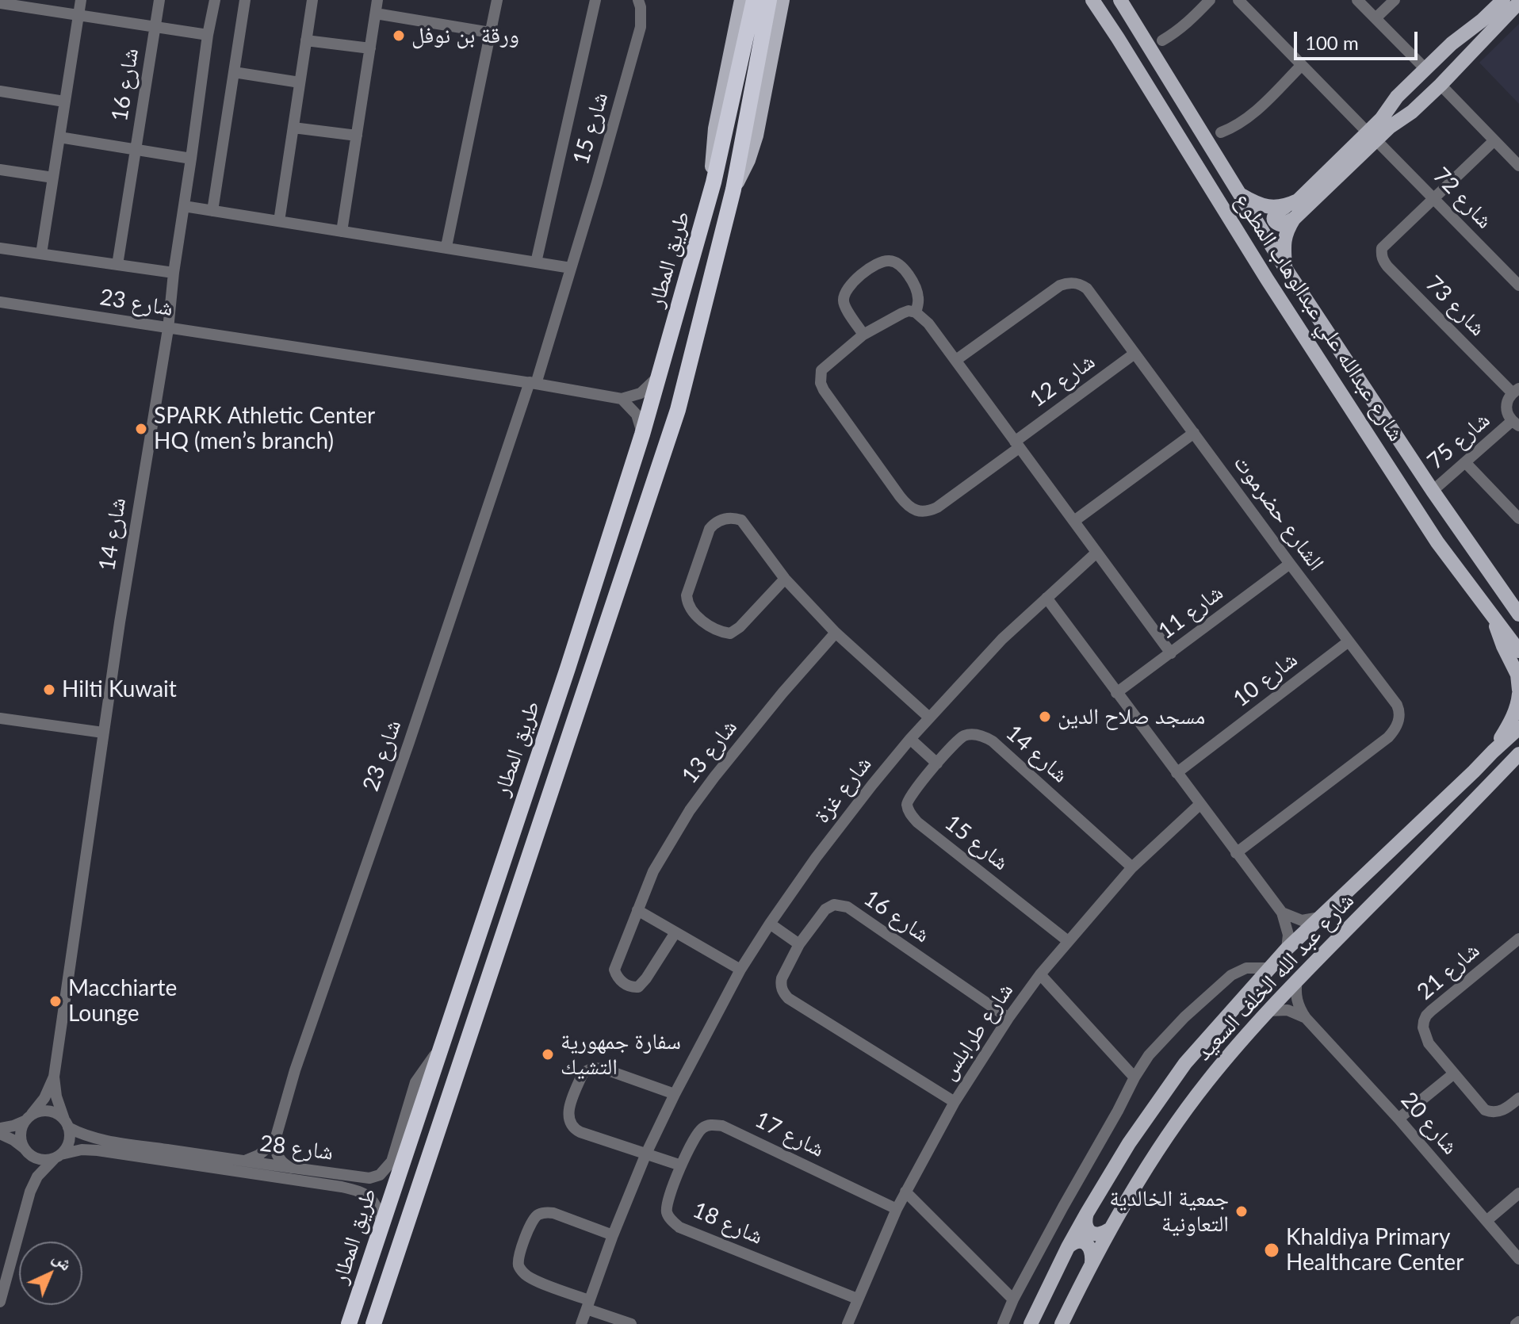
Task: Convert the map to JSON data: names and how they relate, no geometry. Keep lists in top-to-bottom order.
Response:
{
  "streets": {
    "highway": ["طريق المطار"],
    "main road": ["شارع عبدالله علي عبدالوهاب المطوع", "شارع عبد الله الخلف السعيد"],
    "street": [
      "شارع 16",
      "شارع 15",
      "شارع 72",
      "شارع 23",
      "شارع 73",
      "شارع 12",
      "شارع 75",
      "الشارع حضرموت",
      "شارع 14",
      "شارع 11",
      "شارع 10",
      "شارع 13",
      "شارع غزة",
      "شارع 21",
      "شارع طرابلس",
      "شارع 20",
      "شارع 17",
      "شارع 28",
      "شارع 18"
    ]
  },
  "crossings": [
    ["شارع 16", "شارع 14"],
    ["شارع 16", "شارع طرابلس"],
    ["شارع 15", "شارع 23"],
    ["شارع 15", "شارع 14"],
    ["شارع 15", "شارع طرابلس"],
    ["شارع 72", "شارع 73"],
    ["طريق المطار", "شارع 28"],
    ["شارع 23", "شارع 14"],
    ["شارع عبدالله علي عبدالوهاب المطوع", "شارع 75"],
    ["شارع 12", "الشارع حضرموت"],
    ["الشارع حضرموت", "شارع 11"],
    ["الشارع حضرموت", "شارع 10"],
    ["شارع 14", "شارع طرابلس"],
    ["شارع 14", "شارع 28"],
    ["شارع عبد الله الخلف السعيد", "شارع 20"],
    ["شارع طرابلس", "شارع 17"],
    ["شارع طرابلس", "شارع 18"],
    ["شارع 17", "شارع 18"]
  ],
  "places": [
    "ورقة بن نوفل",
    "SPARK Athletic Center HQ (men’s branch)",
    "Hilti Kuwait",
    "مسجد صلاح الدين",
    "Macchiarte Lounge",
    "سفارة جمهورية التشيك",
    "جمعية الخالدية التعاونية",
    "Khaldiya Primary Healthcare Center"
  ],
  "scale_bar": "100 m",
  "north": "top right"
}
